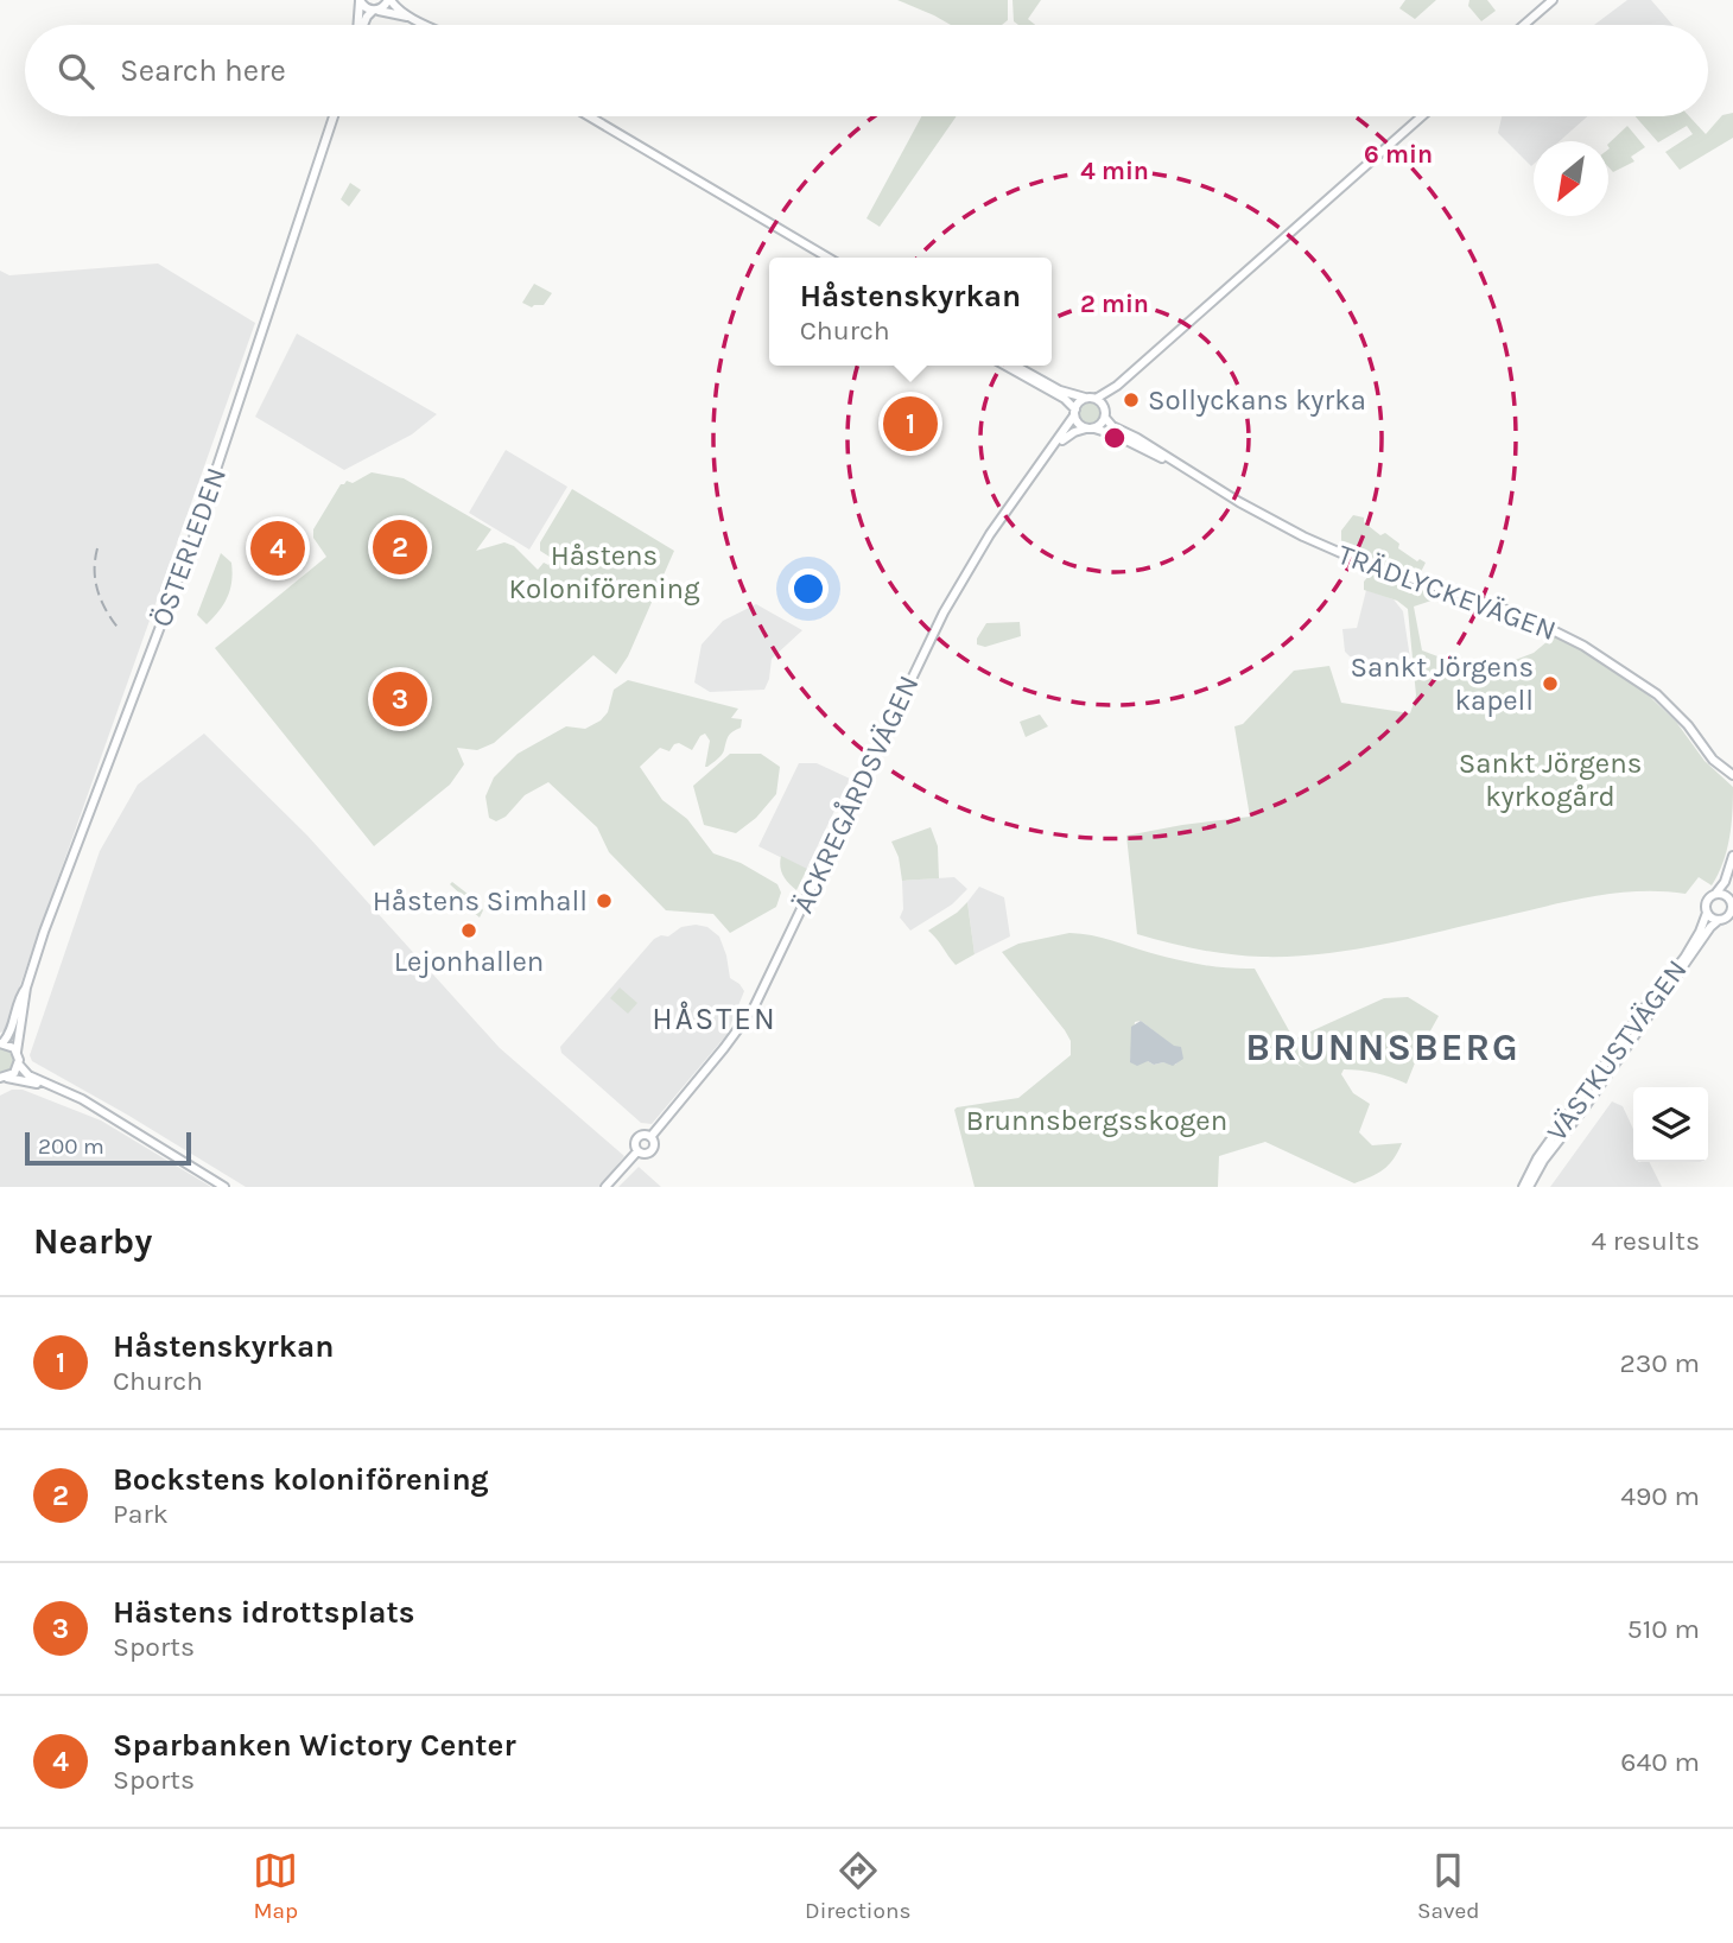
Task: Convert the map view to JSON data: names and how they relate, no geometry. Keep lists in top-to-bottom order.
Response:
{
  "streets": {
    "street": [
      "ÖSTERLEDEN",
      "TRÄDLYCKEVÄGEN",
      "ÄCKREGÅRDSVÄGEN",
      "VÄSTKUSTVÄGEN"
    ]
  },
  "crossings": [
    ["TRÄDLYCKEVÄGEN", "ÄCKREGÅRDSVÄGEN"]
  ],
  "districts": ["HÅSTEN", "BRUNNSBERG"],
  "parks": ["Håstens Koloniförening", "Sankt Jörgens kyrkogård", "Brunnsbergsskogen"],
  "places": [
    "Sollyckans kyrka",
    "Sankt Jörgens kapell",
    "Håstens Simhall",
    "Lejonhallen"
  ],
  "scale_bar": "200 m",
  "north": "bottom left",
  "page": {
    "search": "Search here",
    "popup": ["Håstenskyrkan", "Church"],
    "pins": [
      "1",
      "2",
      "4",
      "3"
    ],
    "scale": "200 m",
    "heading": ["Nearby", "4 results"],
    "list": [
      {
        "mark": "1",
        "name": "Håstenskyrkan",
        "note": "Church",
        "value": "230 m"
      },
      {
        "mark": "2",
        "name": "Bockstens koloniförening",
        "note": "Park",
        "value": "490 m"
      },
      {
        "mark": "3",
        "name": "Hästens idrottsplats",
        "note": "Sports",
        "value": "510 m"
      },
      {
        "mark": "4",
        "name": "Sparbanken Wictory Center",
        "note": "Sports",
        "value": "640 m"
      }
    ],
    "nav": ["Map", "Directions", "Saved"]
  },
  "rings": ["6 min", "4 min", "2 min"]
}
